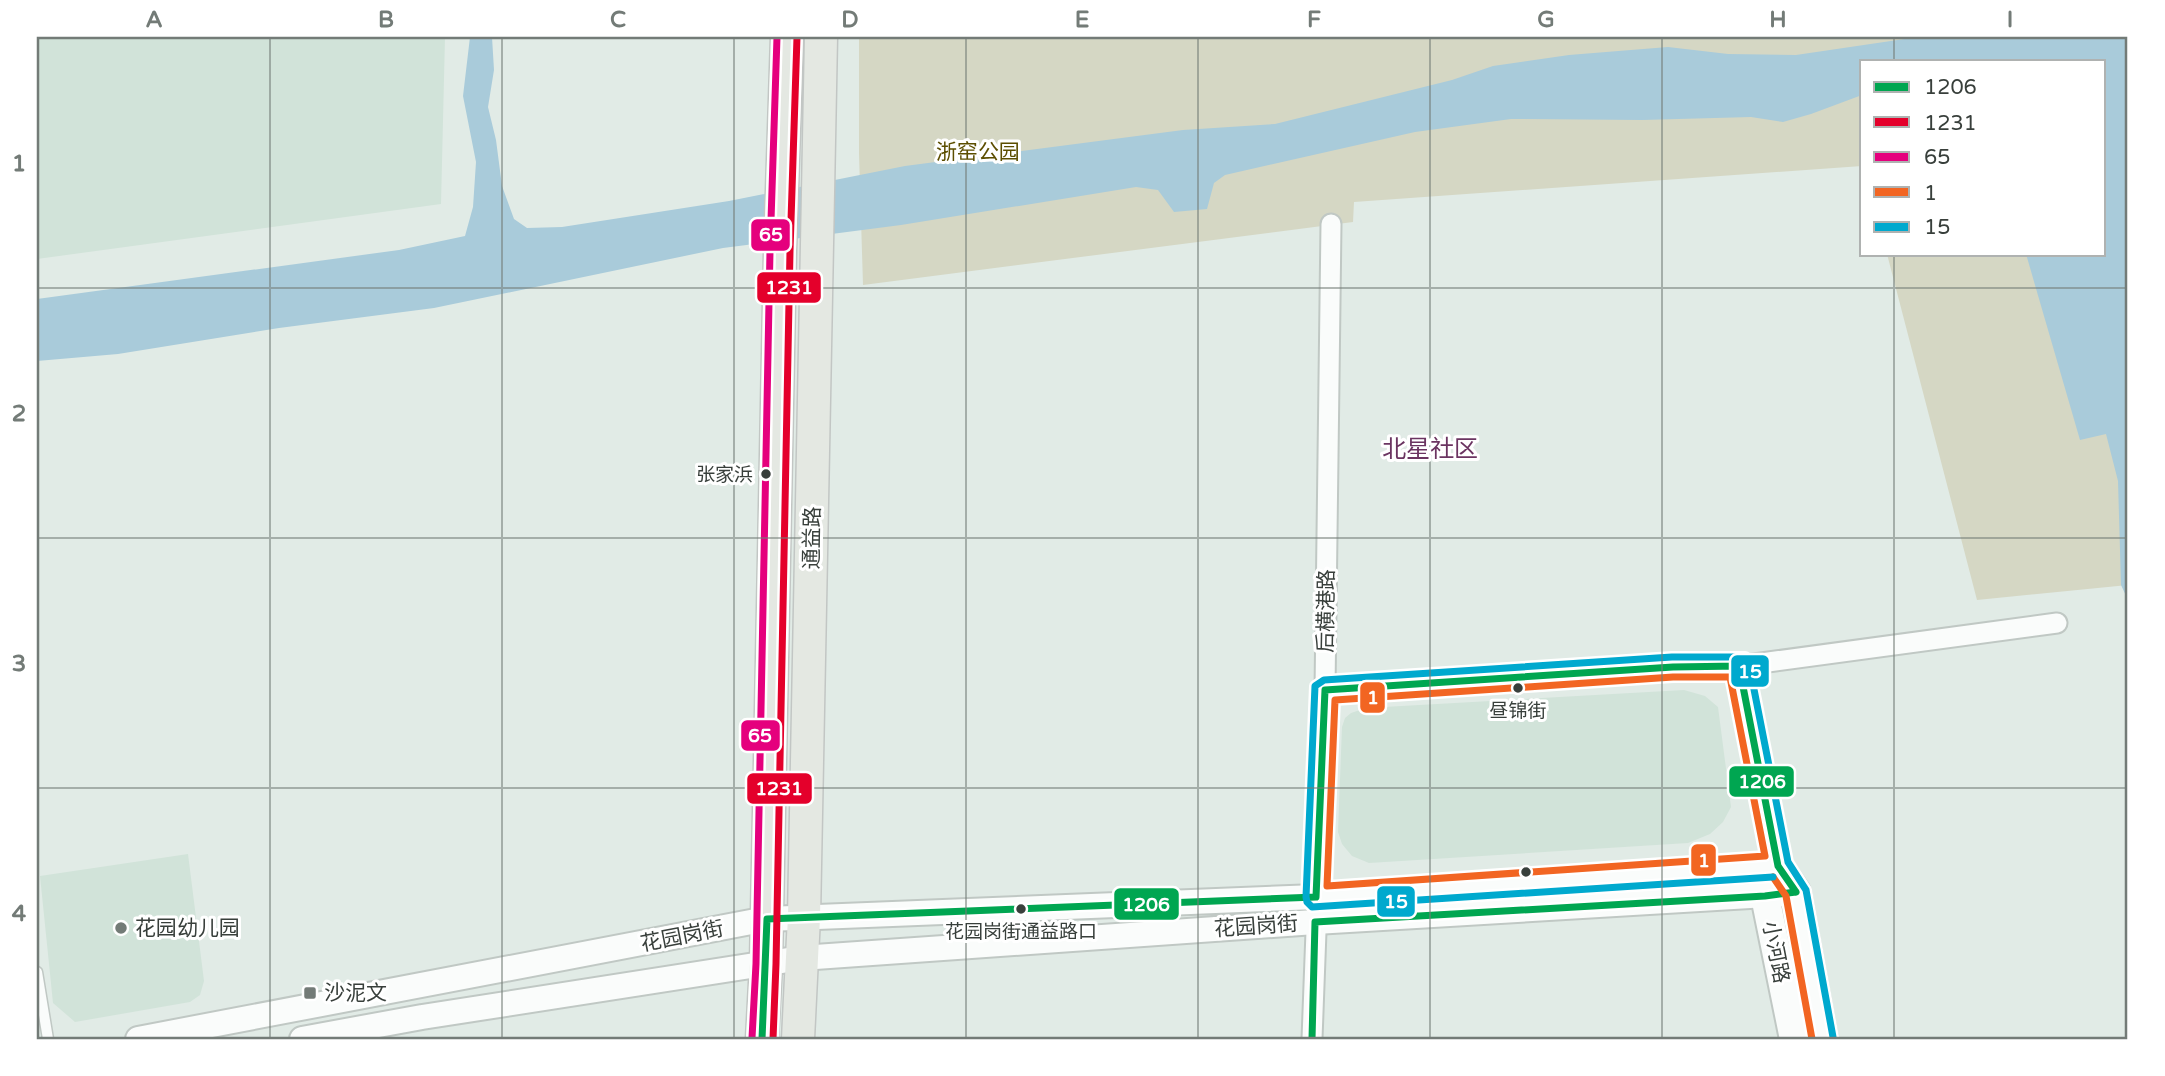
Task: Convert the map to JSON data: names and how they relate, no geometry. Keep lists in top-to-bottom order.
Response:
{
  "streets": {
    "main road": ["通益路", "小河路"],
    "street": ["后横港路", "花园岗街"]
  },
  "crossings": [
    ["通益路", "花园岗街"],
    ["后横港路", "花园岗街"],
    ["花园岗街", "小河路"]
  ],
  "districts": ["北星社区"],
  "parks": ["浙窑公园"],
  "places": {
    "other": [
      "张家浜",
      "昼锦街",
      "花园岗街通益路口",
      "花园幼儿园"
    ],
    "transit": ["沙泥文"]
  },
  "lines": [
    "transit line 1231",
    "transit line 65",
    "transit line 15",
    "transit line 1206",
    "transit line 1"
  ],
  "legend": [
    "1206",
    "1231",
    "65",
    "1",
    "15"
  ],
  "grid": {
    "columns": [
      "A",
      "B",
      "C",
      "D",
      "E",
      "F",
      "G",
      "H",
      "I"
    ],
    "rows": [
      "1",
      "2",
      "3",
      "4"
    ]
  }
}
